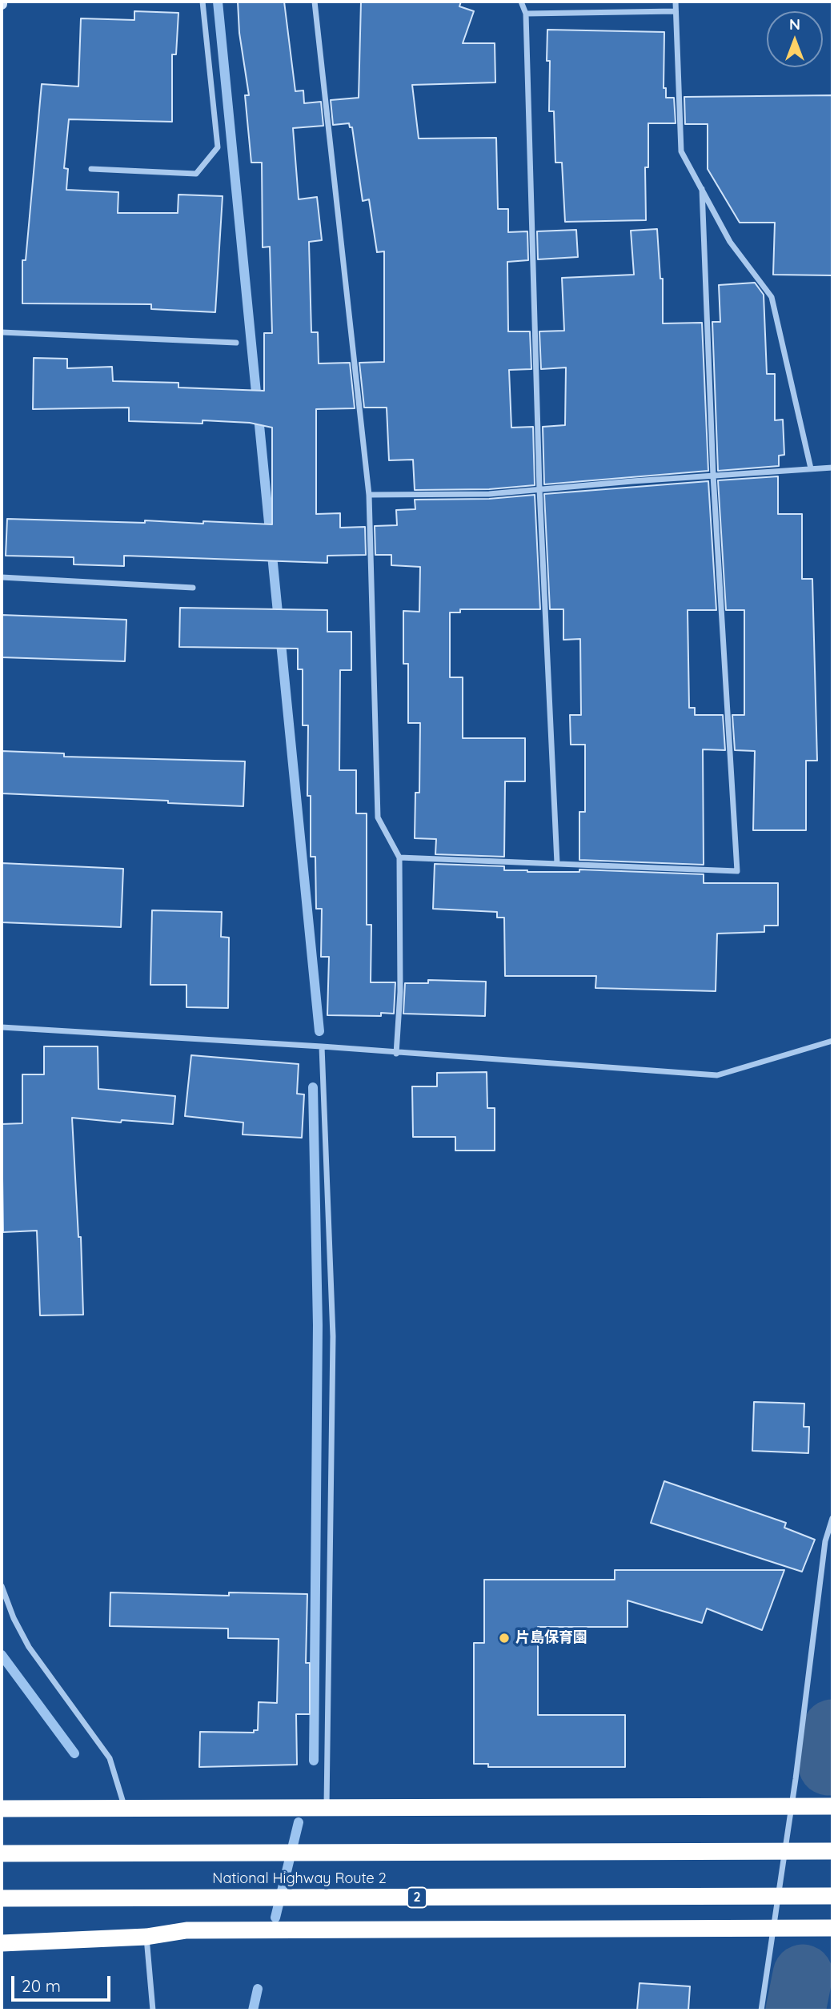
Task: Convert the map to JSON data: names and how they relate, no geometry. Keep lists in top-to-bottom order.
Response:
{
  "streets": {
    "highway": ["National Highway Route 2", "2"]
  },
  "places": ["片島保育園"],
  "scale_bar": "20 m",
  "north": "top"
}
